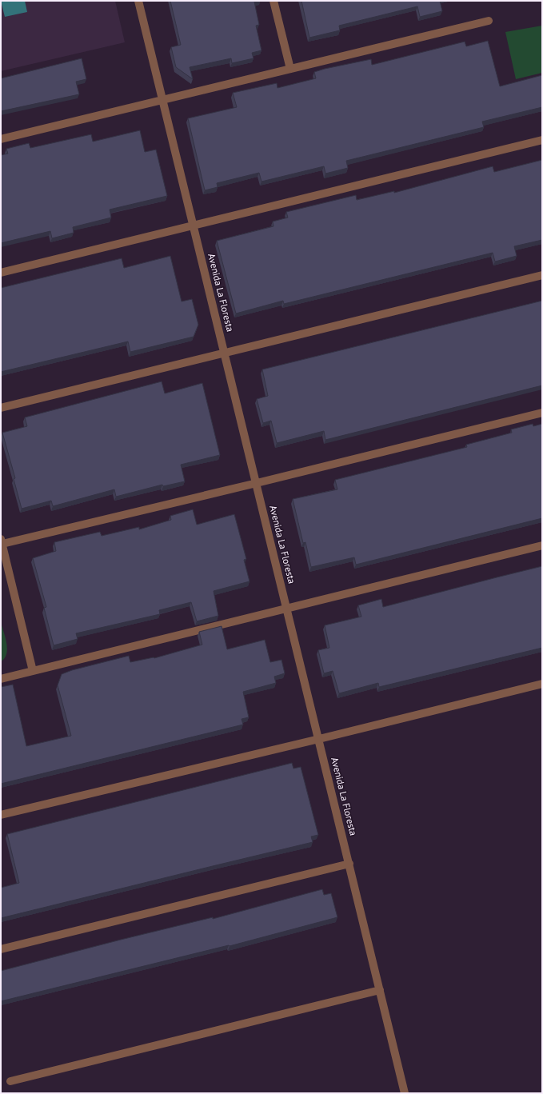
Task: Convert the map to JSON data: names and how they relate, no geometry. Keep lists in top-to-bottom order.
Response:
{
  "streets": {
    "street": ["Avenida La Floresta"]
  }
}
